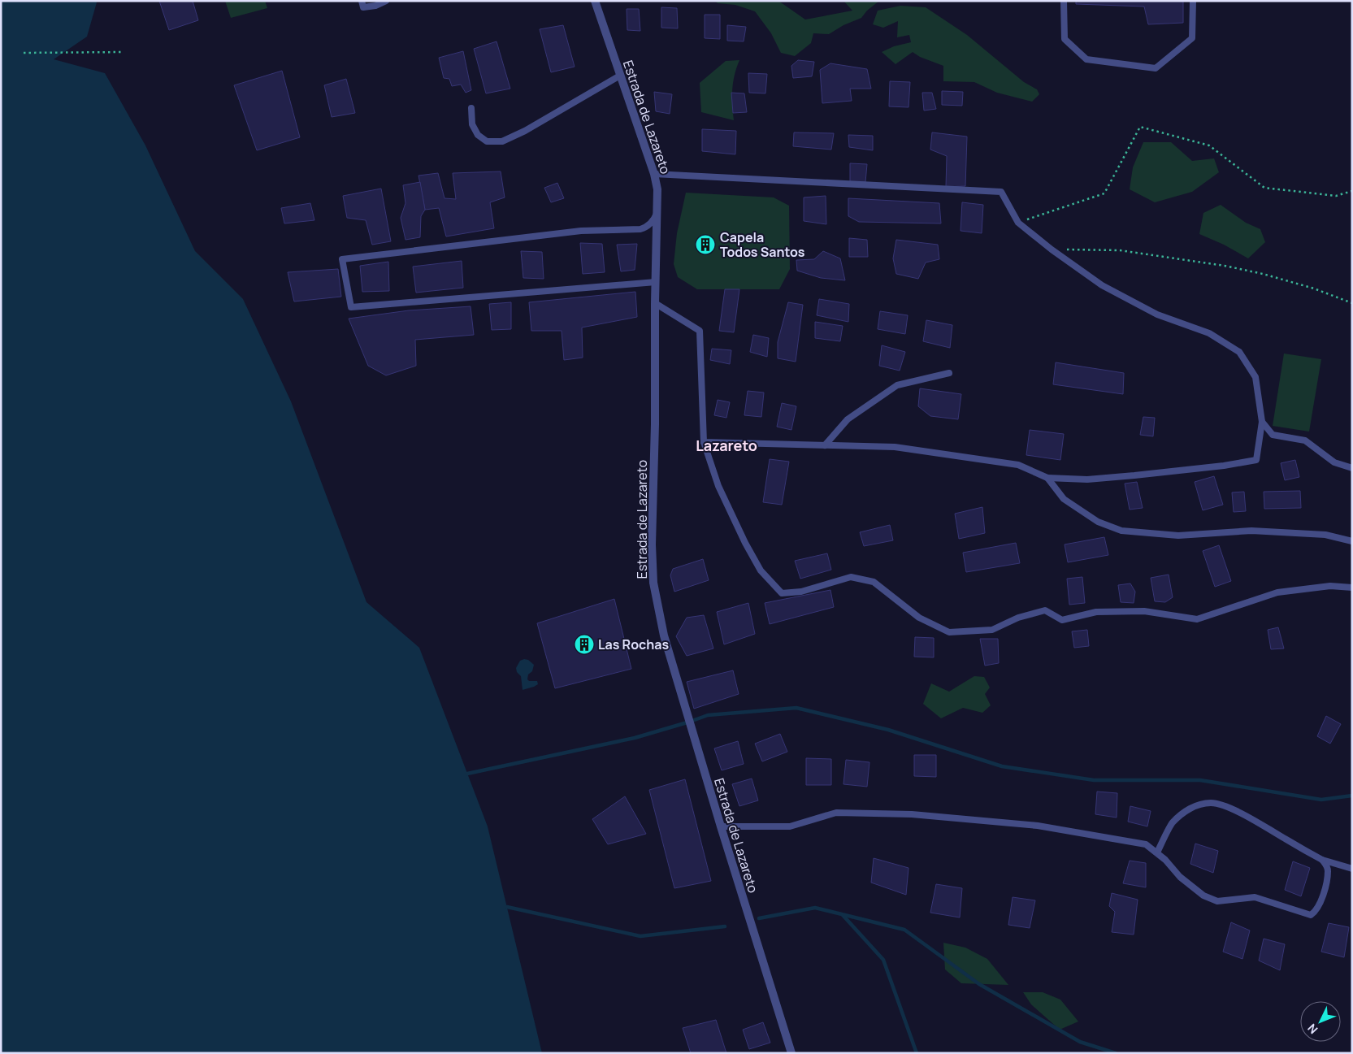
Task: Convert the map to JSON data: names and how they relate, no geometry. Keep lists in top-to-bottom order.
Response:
{
  "streets": {
    "street": ["Estrada de Lazareto"]
  },
  "districts": ["Lazareto"],
  "places": {
    "building": ["Capela Todos Santos", "Las Rochas"]
  },
  "north": "bottom left"
}
